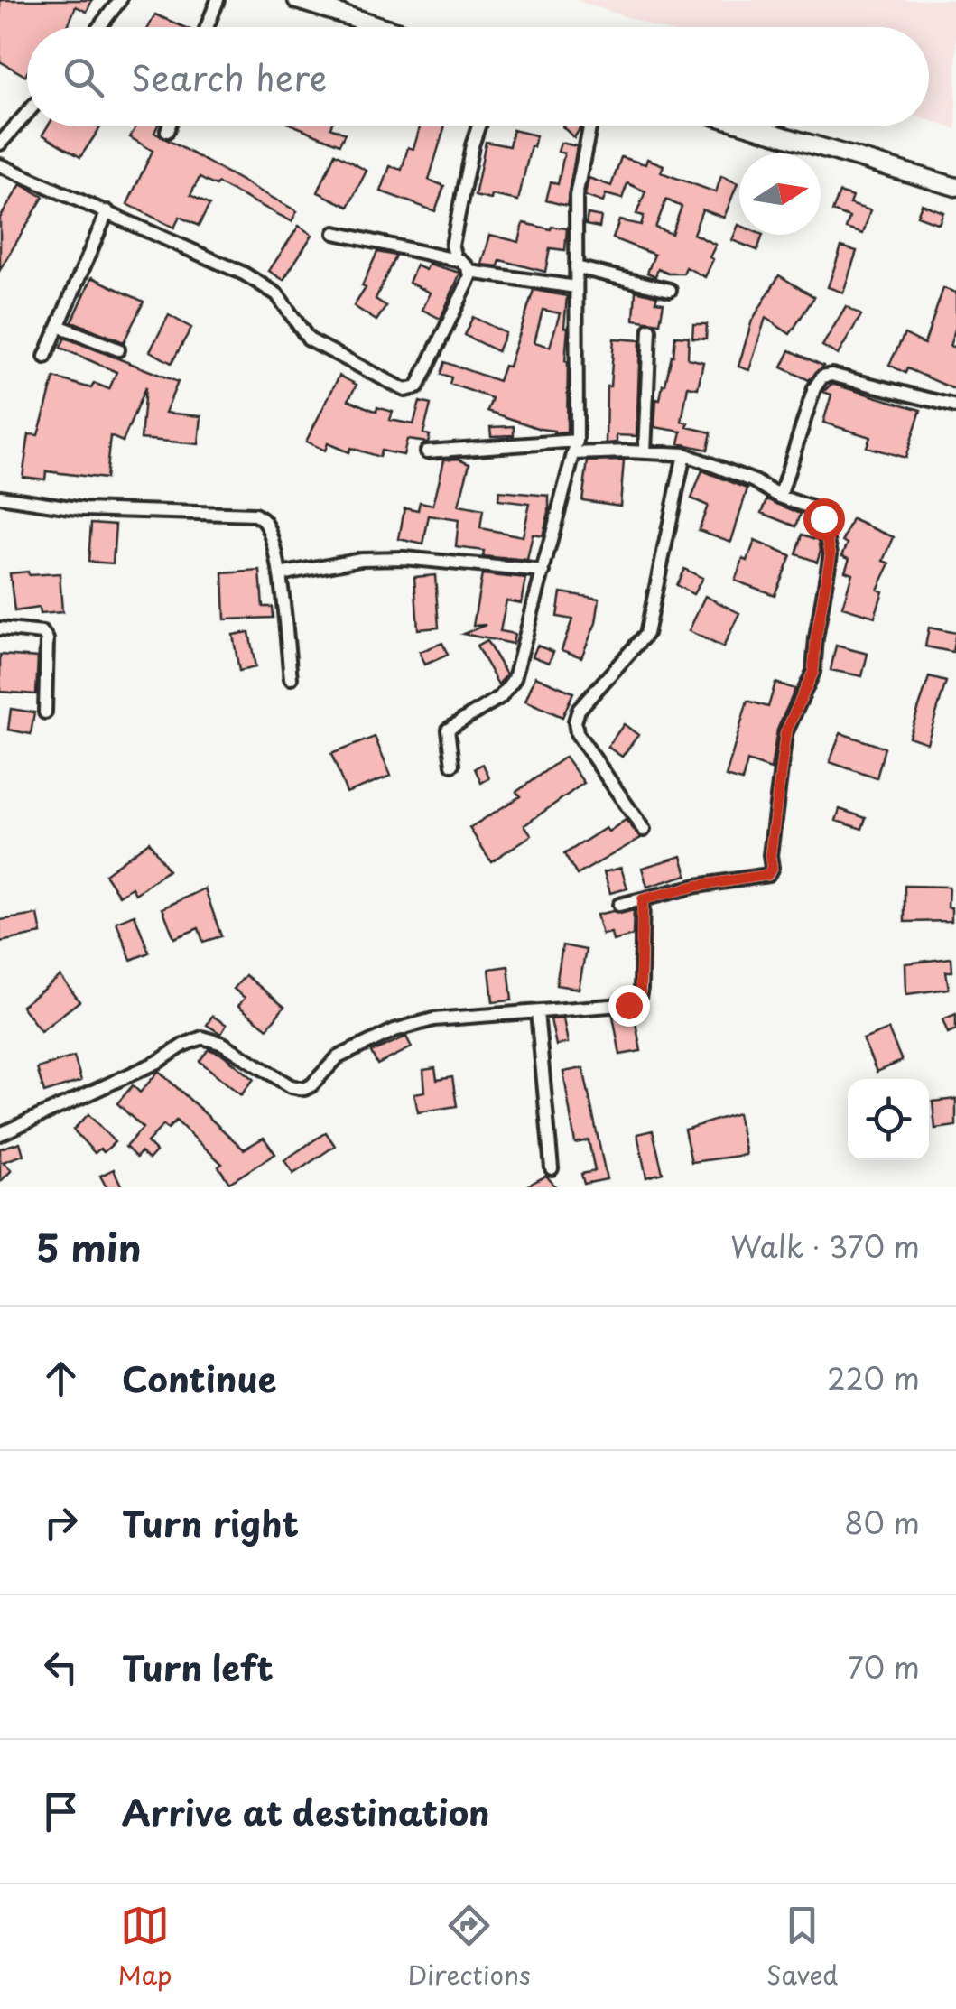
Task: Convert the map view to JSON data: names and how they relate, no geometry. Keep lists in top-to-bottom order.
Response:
{
  "north": "right",
  "page": {
    "search": "Search here",
    "heading": ["5 min", "Walk · 370 m"],
    "list": [
      ["Continue", "220 m"],
      ["Turn right", "80 m"],
      ["Turn left", "70 m"],
      "Arrive at destination"
    ],
    "nav": ["Map", "Directions", "Saved"]
  }
}
